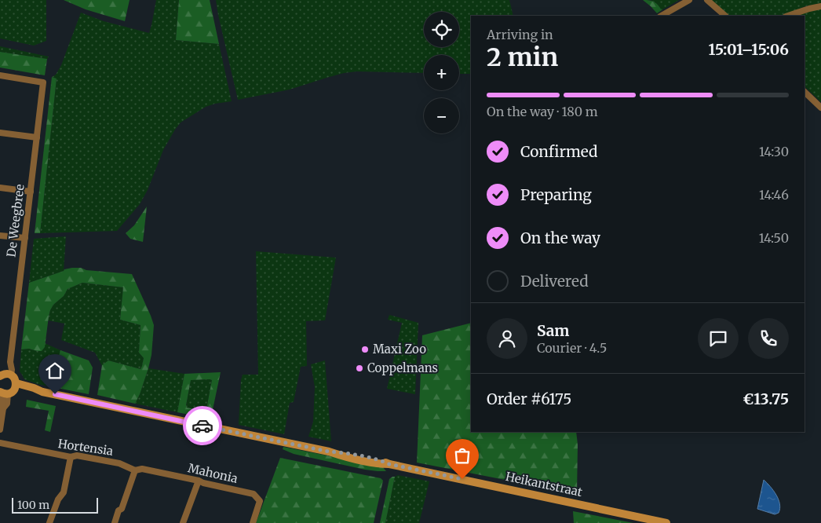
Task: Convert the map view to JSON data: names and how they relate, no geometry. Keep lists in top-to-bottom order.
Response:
{
  "streets": {
    "street": [
      "De Weegbree",
      "Hortensia",
      "Mahonia",
      "Heikantstraat"
    ]
  },
  "crossings": [
    ["Hortensia", "Mahonia"]
  ],
  "places": ["Maxi Zoo", "Coppelmans"],
  "scale_bar": "100 m",
  "page": {
    "map_buttons": ["+", "−"],
    "heading": ["2 min", "Arriving in", "15:01–15:06"],
    "panel": [
      "Sam",
      "Courier · 4.5",
      "Order #6175",
      "€13.75"
    ],
    "bar": "On the way · 180 m",
    "list": [
      ["Confirmed", "14:30"],
      ["Preparing", "14:46"],
      ["On the way", "14:50"],
      "Delivered"
    ],
    "scale": "100 m"
  }
}
